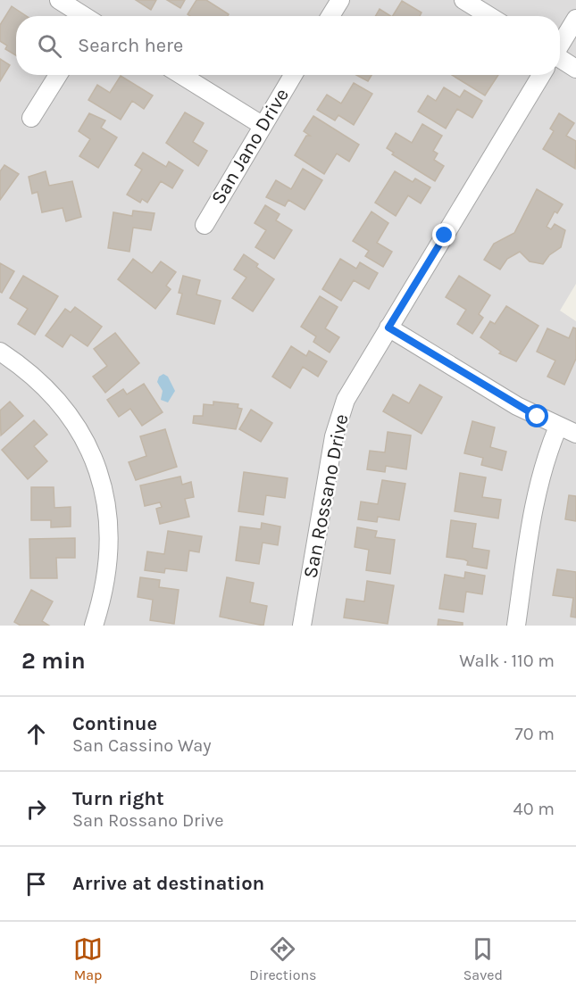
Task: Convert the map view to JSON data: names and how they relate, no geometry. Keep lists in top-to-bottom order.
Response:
{
  "streets": {
    "street": ["San Jano Drive", "San Rossano Drive"]
  },
  "page": {
    "search": "Search here",
    "heading": ["2 min", "Walk · 110 m"],
    "list": [
      ["Continue", "San Cassino Way", "70 m"],
      ["Turn right", "San Rossano Drive", "40 m"],
      "Arrive at destination"
    ],
    "nav": ["Map", "Directions", "Saved"]
  }
}
